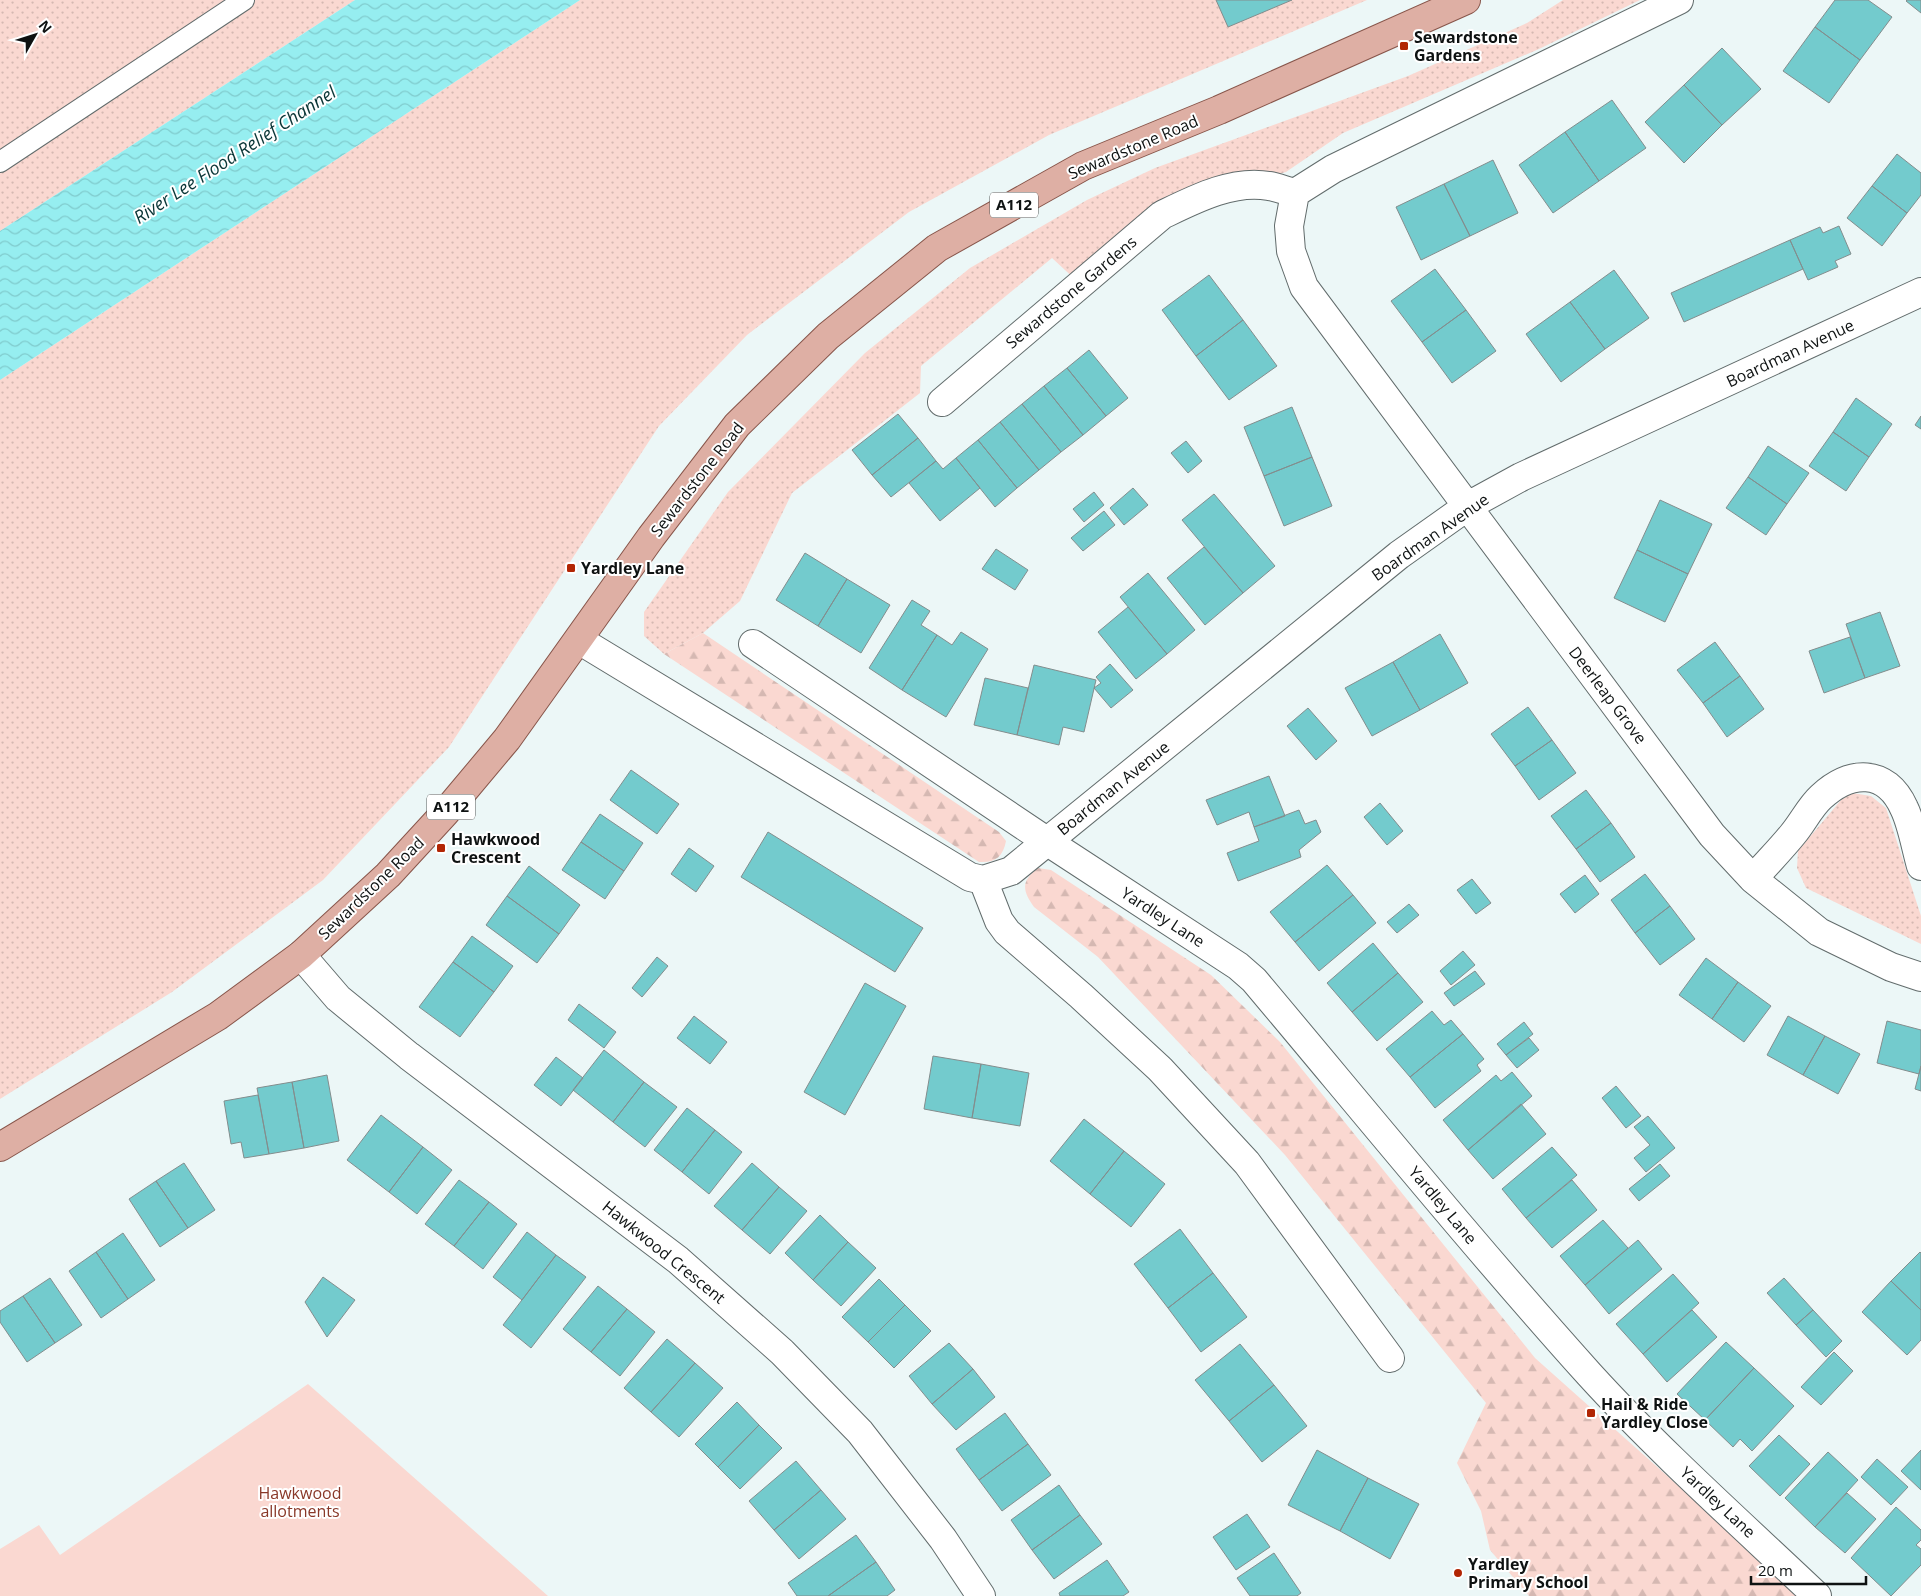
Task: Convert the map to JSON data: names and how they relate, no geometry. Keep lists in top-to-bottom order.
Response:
{
  "streets": {
    "main road": ["Sewardstone Road", "A112"],
    "street": [
      "Sewardstone Gardens",
      "Boardman Avenue",
      "Deerleap Grove",
      "Yardley Lane",
      "Hawkwood Crescent"
    ]
  },
  "crossings": [
    ["Sewardstone Road", "Hawkwood Crescent"],
    ["Boardman Avenue", "Deerleap Grove"],
    ["Boardman Avenue", "Yardley Lane"]
  ],
  "water": ["River Lee Flood Relief Channel"],
  "parks": ["Hawkwood allotments"],
  "places": {
    "transit": [
      "Sewardstone Gardens",
      "Yardley Lane",
      "Hawkwood Crescent",
      "Hail & Ride Yardley Close"
    ],
    "other": ["Yardley Primary School"]
  },
  "scale_bar": "20 m",
  "north": "top right"
}
